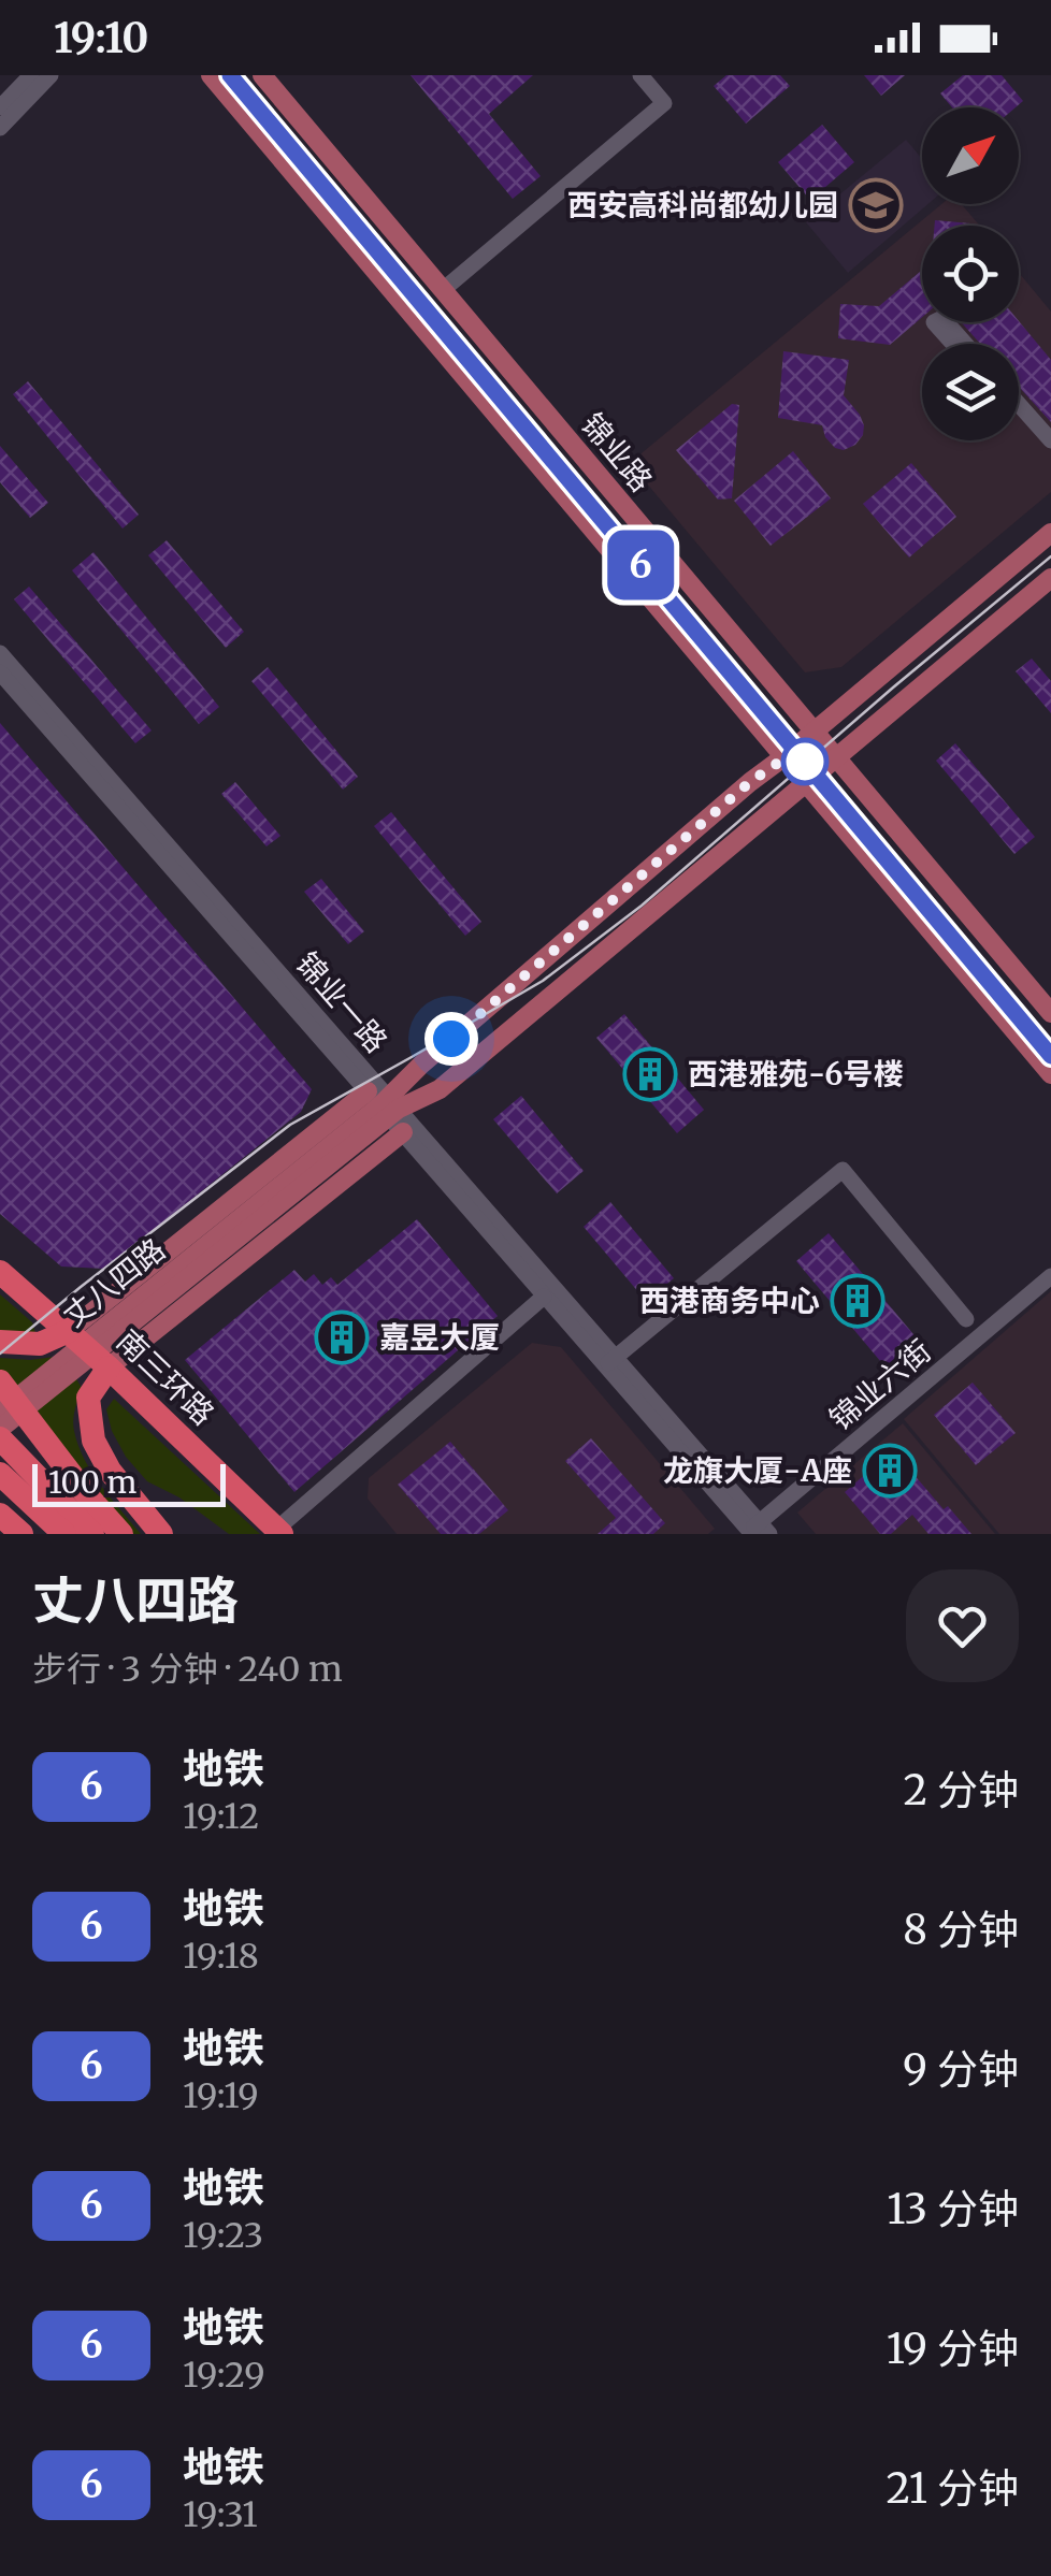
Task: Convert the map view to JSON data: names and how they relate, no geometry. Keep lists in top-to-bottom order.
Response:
{
  "streets": {
    "highway": ["南三环路"],
    "main road": ["锦业路", "丈八四路"],
    "street": ["锦业一路", "锦业六街"]
  },
  "crossings": [
    ["锦业路", "丈八四路"],
    ["锦业一路", "丈八四路"],
    ["锦业一路", "锦业六街"]
  ],
  "places": {
    "school or university": ["西安高科尚都幼儿园"],
    "building": [
      "西港雅苑-6号楼",
      "西港商务中心",
      "嘉昱大厦",
      "龙旗大厦-A座"
    ]
  },
  "lines": ["metro line 6"],
  "scale_bar": "100 m",
  "north": "top right",
  "page": {
    "status": "19:10",
    "on_map": "6",
    "scale": "100 m",
    "heading": ["丈八四路", "步行 · 3 分钟 · 240 m"],
    "list": [
      {
        "mark": "6",
        "name": "地铁",
        "note": "19:12",
        "value": "2 分钟"
      },
      {
        "mark": "6",
        "name": "地铁",
        "note": "19:18",
        "value": "8 分钟"
      },
      {
        "mark": "6",
        "name": "地铁",
        "note": "19:19",
        "value": "9 分钟"
      },
      {
        "mark": "6",
        "name": "地铁",
        "note": "19:23",
        "value": "13 分钟"
      },
      {
        "mark": "6",
        "name": "地铁",
        "note": "19:29",
        "value": "19 分钟"
      },
      {
        "mark": "6",
        "name": "地铁",
        "note": "19:31",
        "value": "21 分钟"
      }
    ]
  }
}
